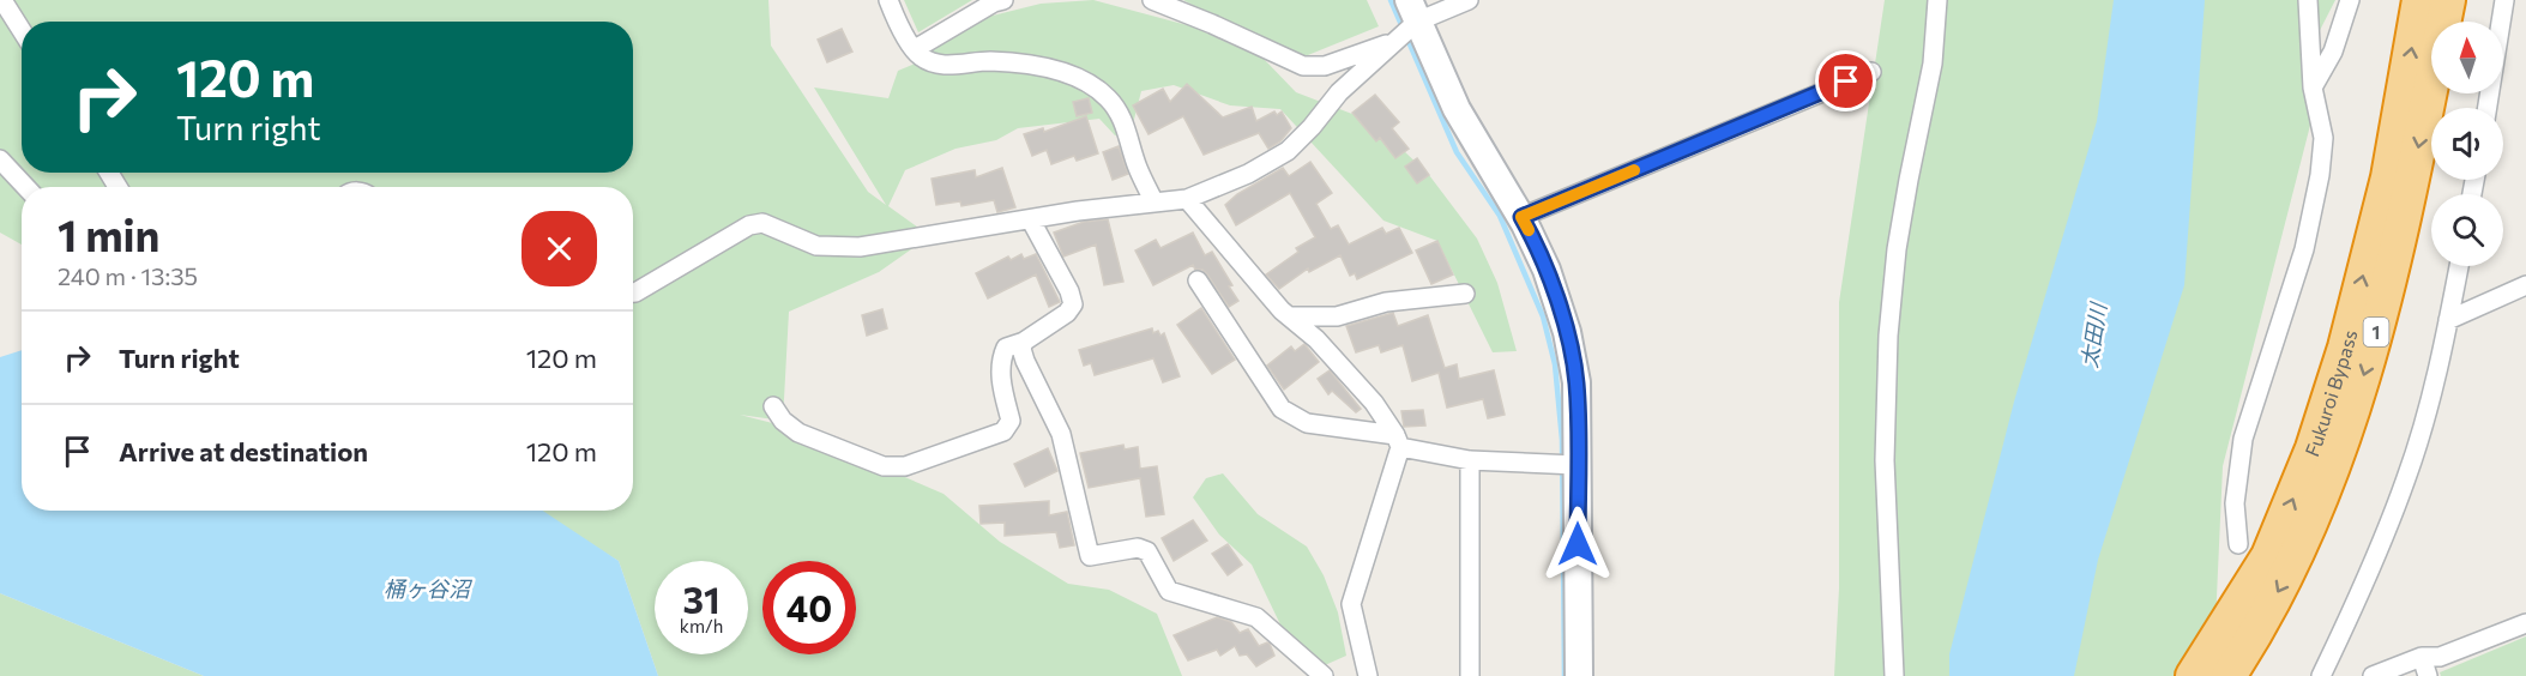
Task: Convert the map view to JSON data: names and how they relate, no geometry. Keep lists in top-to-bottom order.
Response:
{
  "streets": {
    "highway": ["1", "Fukuroi Bypass"]
  },
  "water": ["太田川", "桶ヶ谷沼"],
  "north": "top",
  "page": {
    "turn": ["120 m", "Turn right"],
    "heading": ["1 min", "240 m · 13:35"],
    "list": [
      {
        "name": "Turn right",
        "value": "120 m"
      },
      {
        "name": "Arrive at destination",
        "value": "120 m"
      }
    ],
    "speed": "31 km/h",
    "limit": "40"
  }
}
